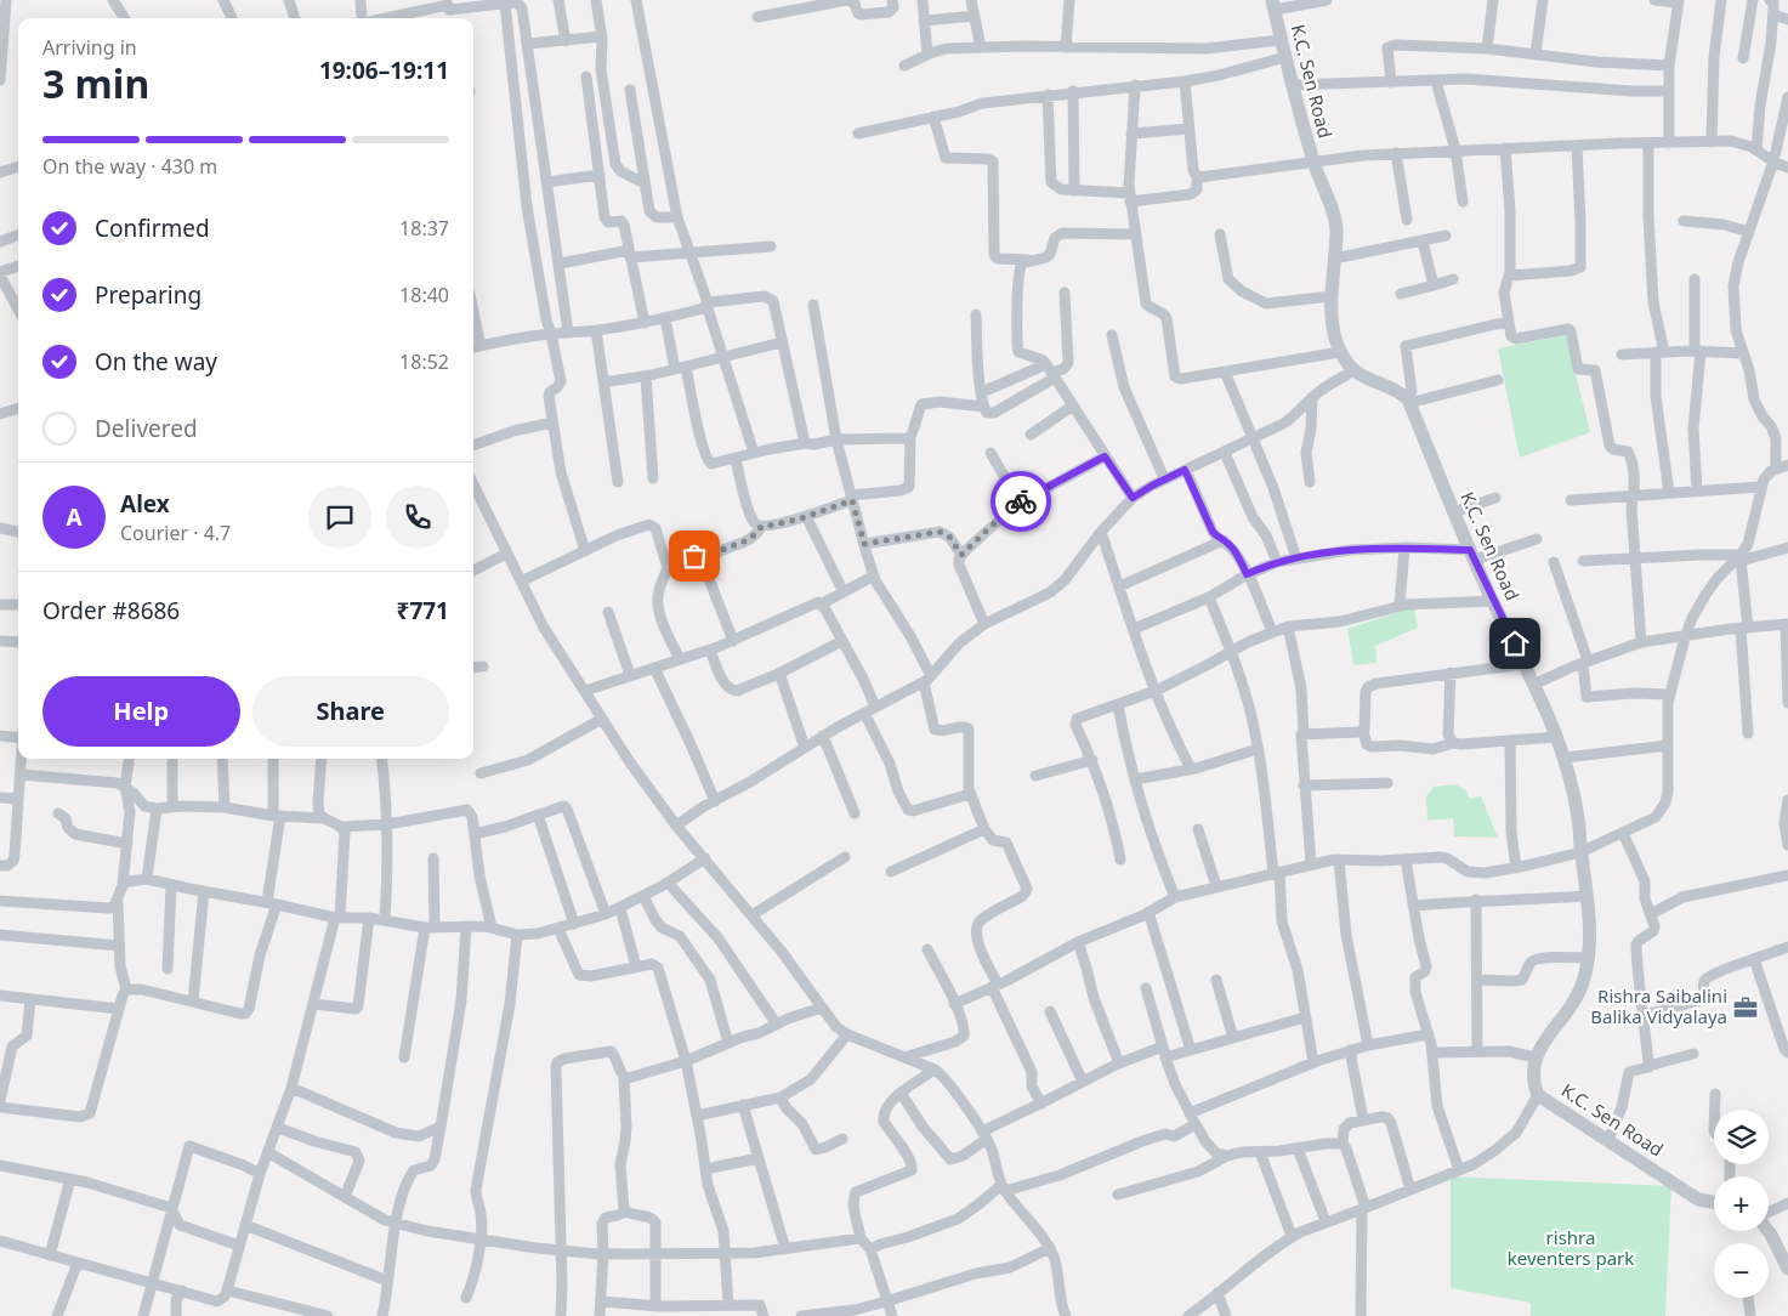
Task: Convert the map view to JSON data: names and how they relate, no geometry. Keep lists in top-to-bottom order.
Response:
{
  "streets": {
    "street": ["K.C. Sen Road"]
  },
  "parks": ["rishra keventers park"],
  "places": {
    "office": ["Rishra Saibalini Balika Vidyalaya"]
  },
  "page": {
    "heading": ["3 min", "Arriving in", "19:06–19:11"],
    "panel": [
      "Alex",
      "Courier · 4.7",
      "Order #8686",
      "₹771"
    ],
    "bar": "On the way · 430 m",
    "list": [
      ["Confirmed", "18:37"],
      ["Preparing", "18:40"],
      ["On the way", "18:52"],
      "Delivered"
    ],
    "round": "A",
    "buttons": ["Help", "Share"],
    "map_buttons": ["+", "−"]
  }
}
